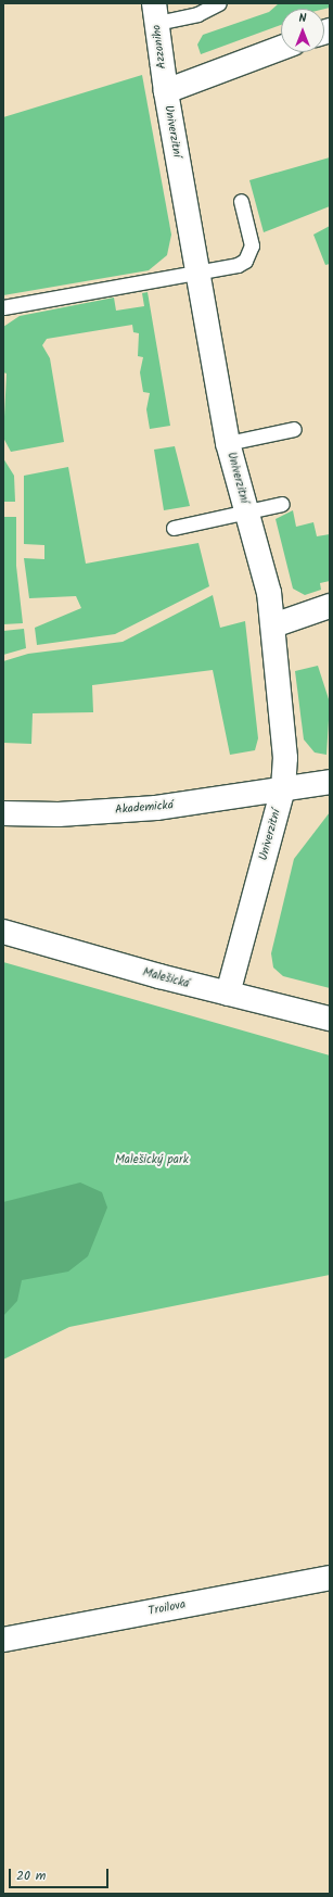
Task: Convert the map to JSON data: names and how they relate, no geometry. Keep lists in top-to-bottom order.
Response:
{
  "streets": {
    "street": [
      "Azzoniho",
      "Univerzitní",
      "Akademická",
      "Malešická",
      "Troilova"
    ]
  },
  "crossings": [
    ["Azzoniho", "Univerzitní"],
    ["Univerzitní", "Akademická"],
    ["Univerzitní", "Malešická"]
  ],
  "parks": ["Malešický park"],
  "scale_bar": "20 m",
  "north": "top"
}
